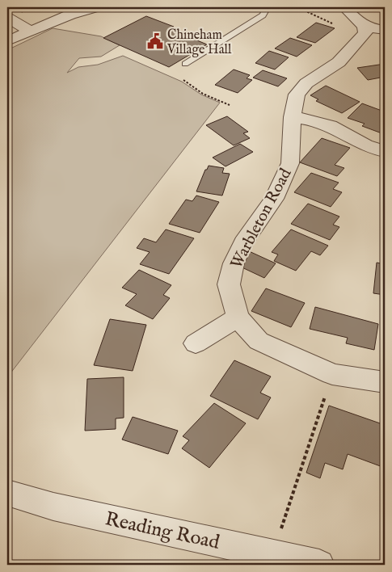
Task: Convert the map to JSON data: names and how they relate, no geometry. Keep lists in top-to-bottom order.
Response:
{
  "streets": {
    "street": ["Warbleton Road", "Reading Road"]
  },
  "places": {
    "public building": ["Chineham Village Hall"]
  }
}
